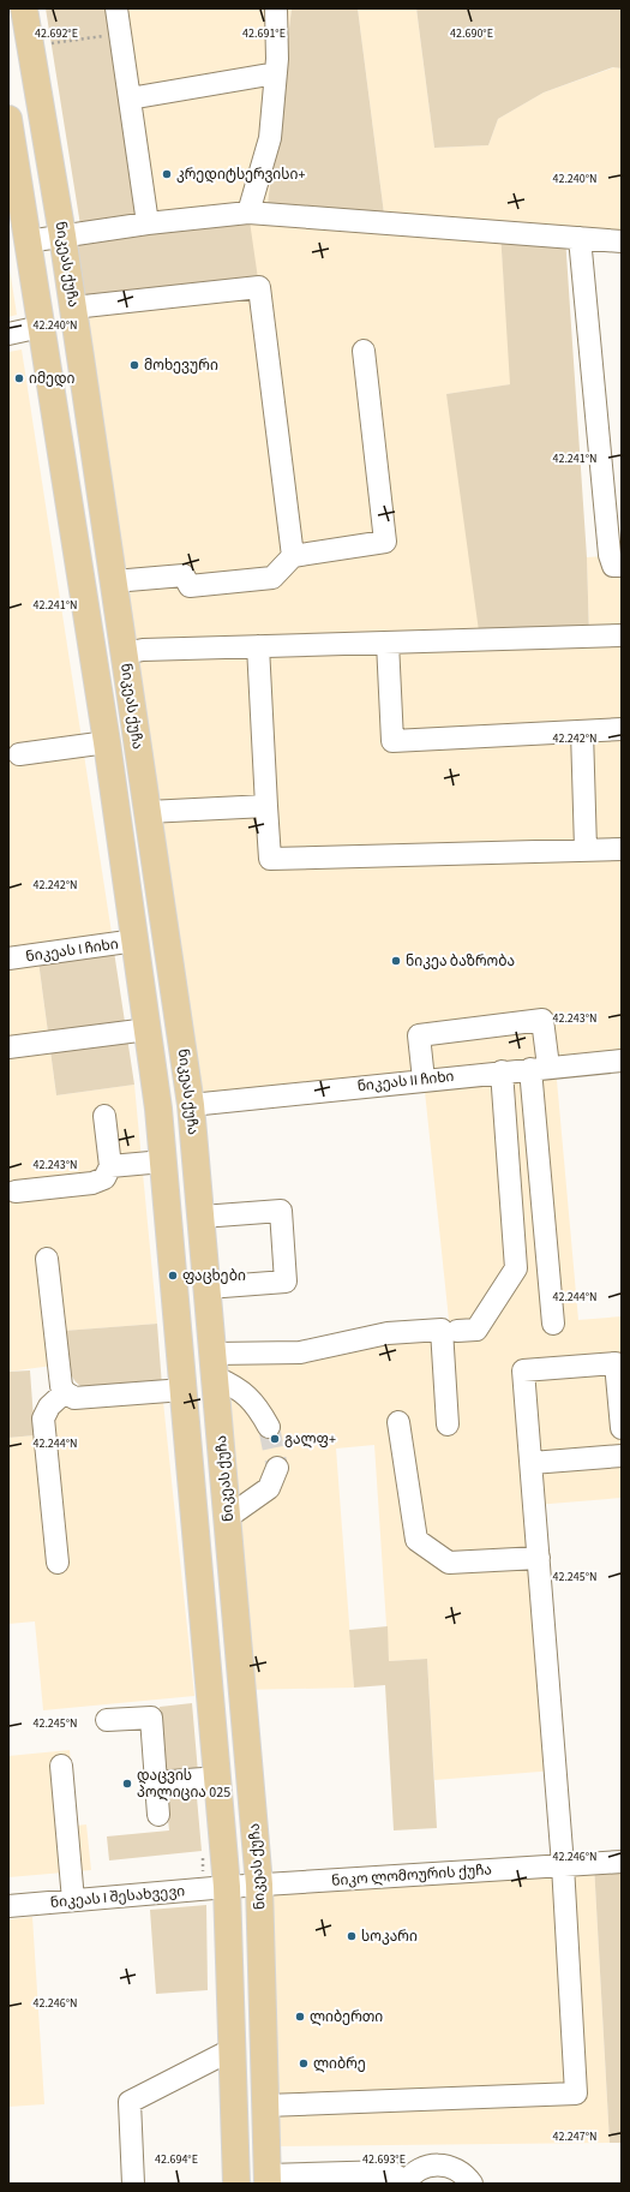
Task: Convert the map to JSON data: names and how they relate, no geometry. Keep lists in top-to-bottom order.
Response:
{
  "streets": {
    "main road": ["ნიკეას ქუჩა"],
    "street": [
      "ნიკეას I ჩიხი",
      "ნიკეას II ჩიხი",
      "ნიკო ლომოურის ქუჩა",
      "ნიკეას I შესახვევი"
    ]
  },
  "crossings": [
    ["ნიკეას ქუჩა", "ნიკეას I ჩიხი"],
    ["ნიკეას ქუჩა", "ნიკეას II ჩიხი"],
    ["ნიკეას ქუჩა", "ნიკო ლომოურის ქუჩა"],
    ["ნიკეას ქუჩა", "ნიკეას I შესახვევი"],
    ["ნიკო ლომოურის ქუჩა", "ნიკეას I შესახვევი"]
  ],
  "places": [
    "კრედიტსერვისი+",
    "მოხევური",
    "იმედი",
    "ნიკეა ბაზრობა",
    "ფაცხები",
    "გალფ+",
    "დაცვის პოლიცია 025",
    "სოკარი",
    "ლიბერთი",
    "ლიბრე"
  ],
  "coordinates": [
    "42.692°E",
    "42.691°E",
    "42.690°E",
    "42.240°N",
    "42.241°N",
    "42.242°N",
    "42.243°N",
    "42.244°N",
    "42.245°N",
    "42.246°N",
    "42.247°N",
    "42.694°E",
    "42.693°E"
  ]
}
